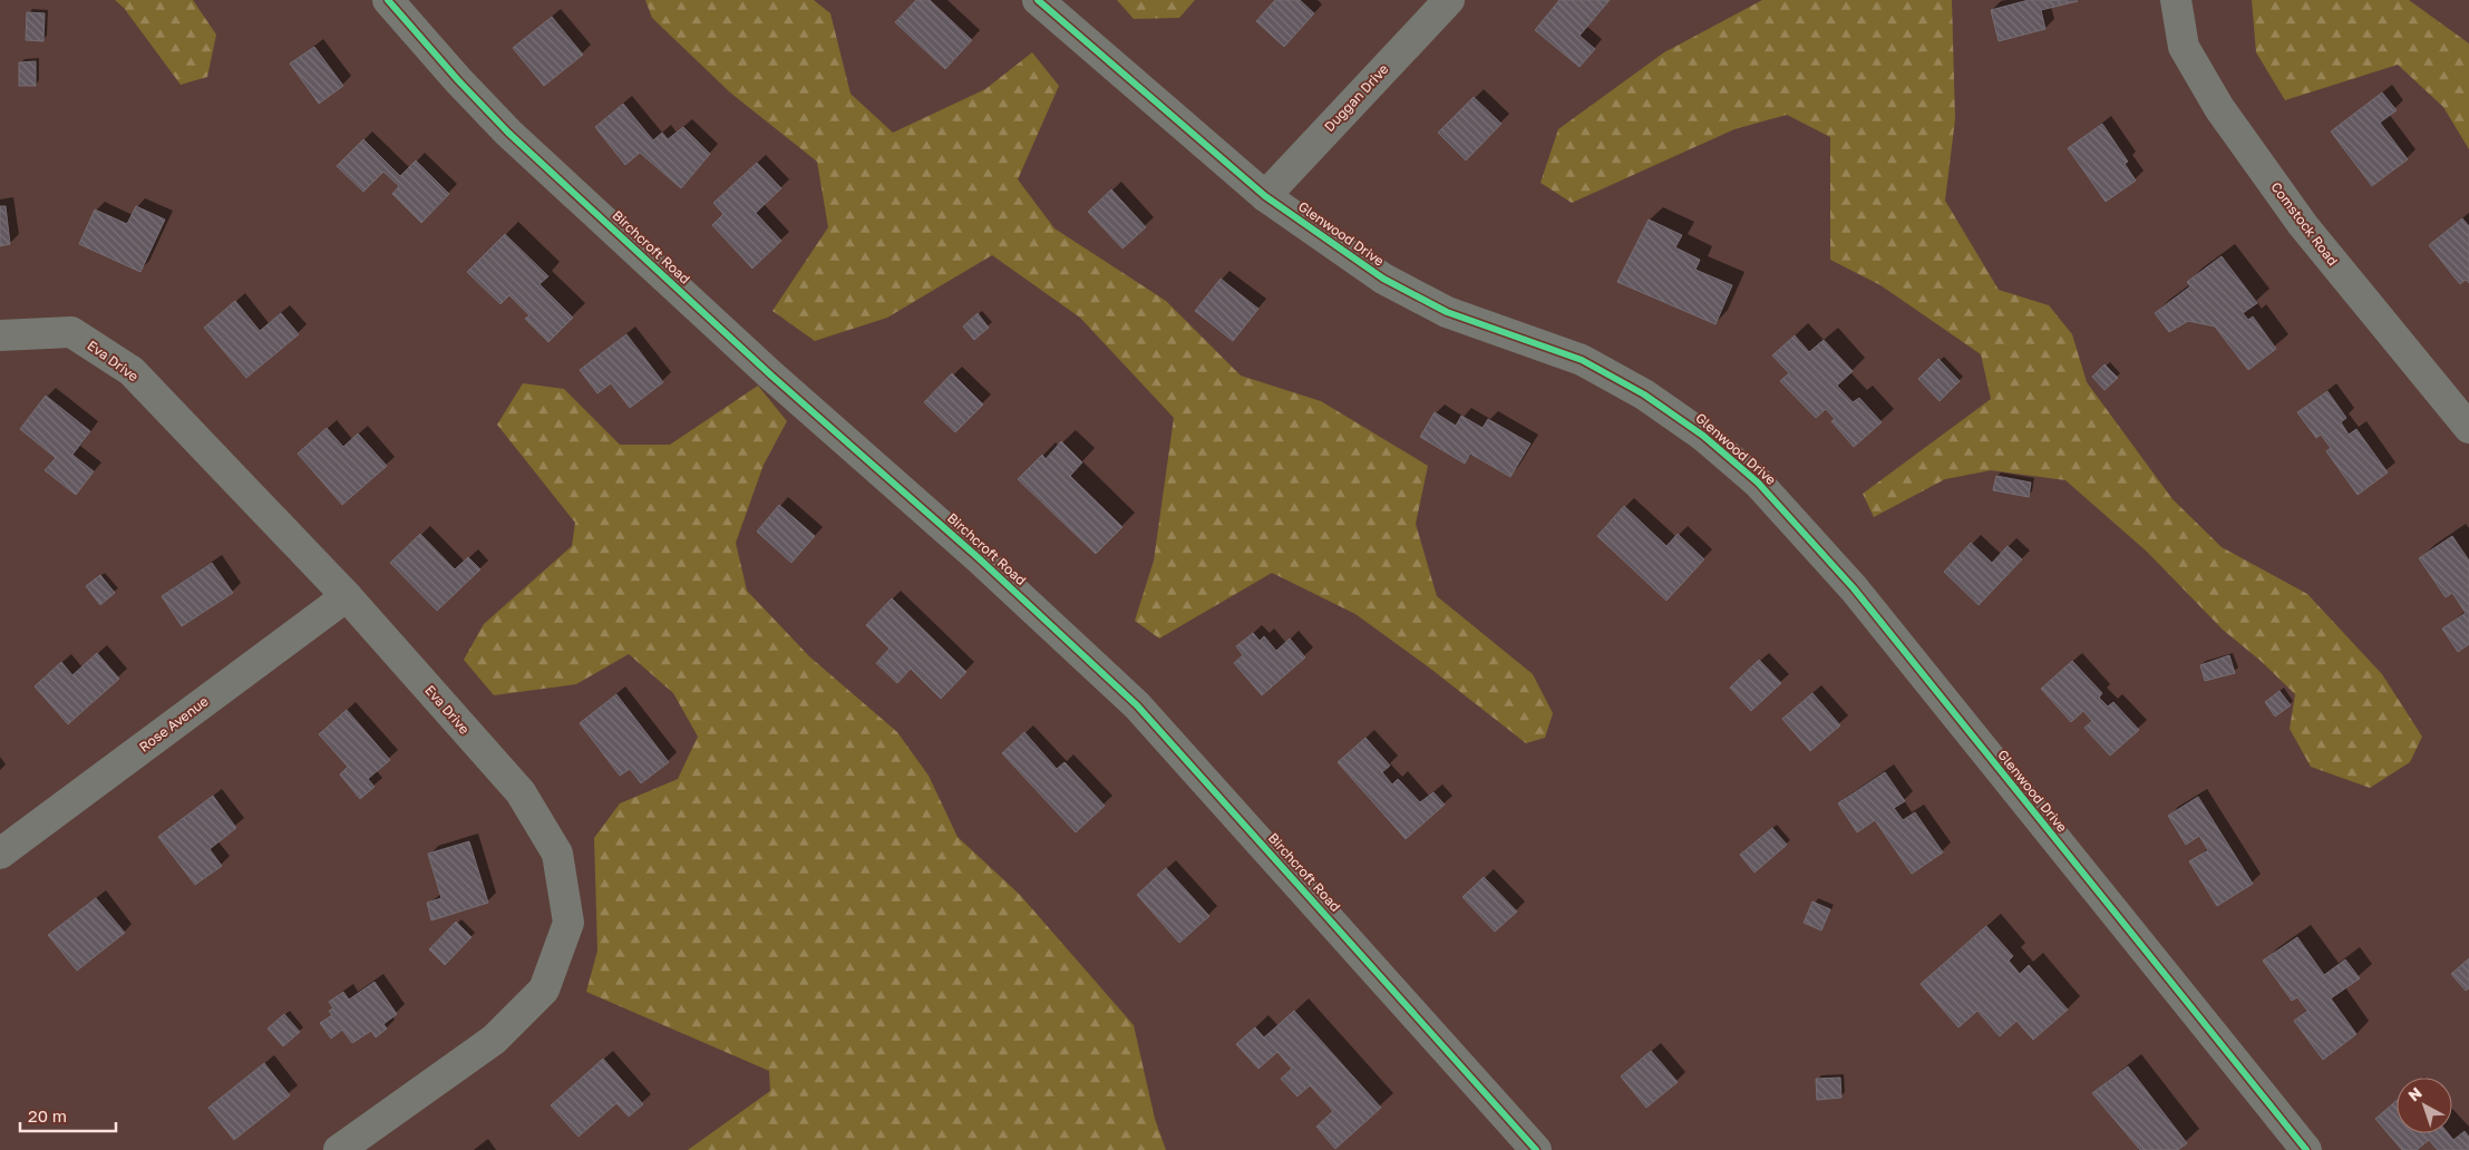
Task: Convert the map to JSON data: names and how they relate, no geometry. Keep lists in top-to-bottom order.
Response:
{
  "streets": {
    "street": [
      "Duggan Drive",
      "Comstock Road",
      "Glenwood Drive",
      "Birchcroft Road",
      "Eva Drive",
      "Rose Avenue"
    ]
  },
  "crossings": [
    ["Duggan Drive", "Glenwood Drive"],
    ["Eva Drive", "Rose Avenue"]
  ],
  "scale_bar": "20 m",
  "north": "top left"
}
